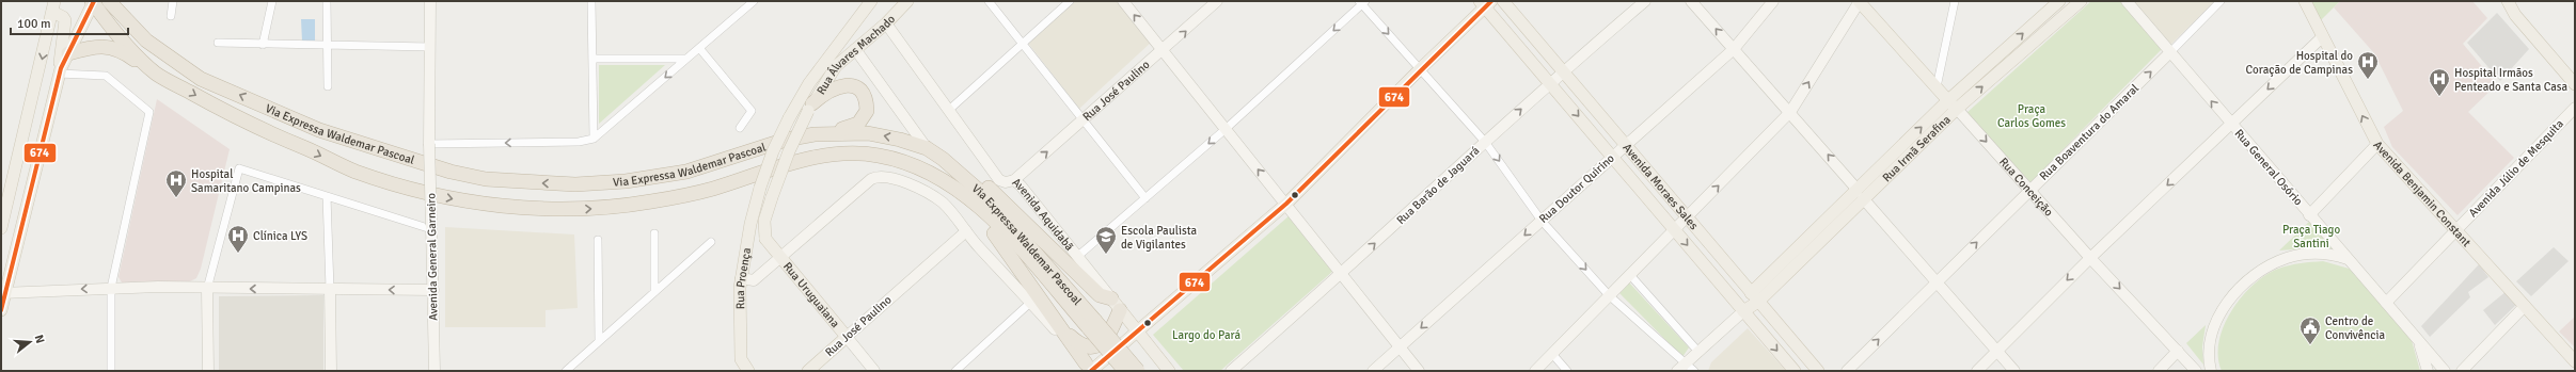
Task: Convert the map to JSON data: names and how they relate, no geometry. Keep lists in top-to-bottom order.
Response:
{
  "streets": {
    "highway": ["Via Expressa Waldemar Pascoal"],
    "main road": [
      "Rua Álvares Machado",
      "Rua José Paulino",
      "Rua Boaventura do Amaral",
      "Rua Irmã Serafina",
      "Rua General Osório",
      "Avenida Júlio de Mesquita",
      "Rua Barão de Jaguará",
      "Avenida Moraes Sales",
      "Rua Conceição",
      "Rua Doutor Quirino",
      "Avenida Benjamin Constant",
      "Avenida Aquidabã",
      "Avenida General Garneiro",
      "Rua Proença",
      "Rua Uruguaiana"
    ]
  },
  "crossings": [
    ["Rua Álvares Machado", "Avenida Aquidabã"],
    ["Rua Álvares Machado", "Rua Uruguaiana"],
    ["Rua José Paulino", "Avenida Aquidabã"],
    ["Rua José Paulino", "Rua Uruguaiana"],
    ["Rua Boaventura do Amaral", "Rua General Osório"],
    ["Rua Boaventura do Amaral", "Rua Conceição"],
    ["Rua Irmã Serafina", "Avenida Moraes Sales"],
    ["Rua Irmã Serafina", "Rua Conceição"],
    ["Rua General Osório", "Avenida Júlio de Mesquita"],
    ["Avenida Júlio de Mesquita", "Avenida Benjamin Constant"],
    ["Rua Barão de Jaguará", "Avenida Moraes Sales"],
    ["Avenida Moraes Sales", "Rua Doutor Quirino"]
  ],
  "one_way": ["Rua Boaventura do Amaral", "Rua Irmã Serafina", "Rua Conceição"],
  "parks": ["Praça Carlos Gomes", "Praça Tiago Santini", "Largo do Pará"],
  "places": {
    "hospital": [
      "Hospital do Coração de Campinas",
      "Hospital Irmãos Penteado e Santa Casa",
      "Hospital Samaritano Campinas",
      "Clínica LYS"
    ],
    "school or university": ["Escola Paulista de Vigilantes"],
    "public building": ["Centro de Convivência"]
  },
  "lines": ["transit line 674"],
  "scale_bar": "100 m",
  "north": "right"
}
